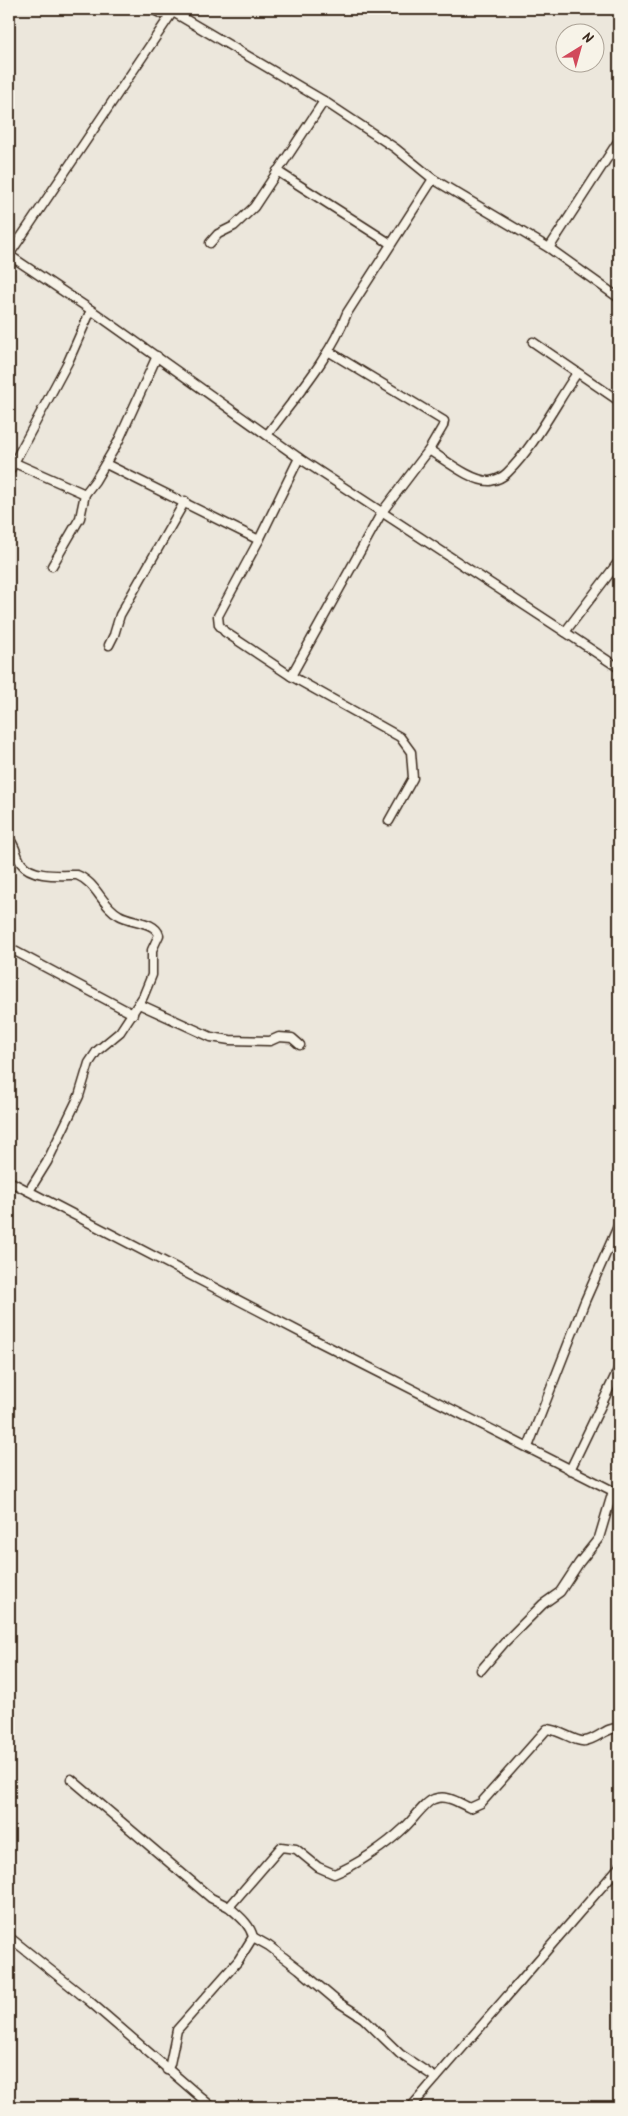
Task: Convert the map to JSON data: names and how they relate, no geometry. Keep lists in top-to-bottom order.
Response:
{
  "north": "top right"
}
